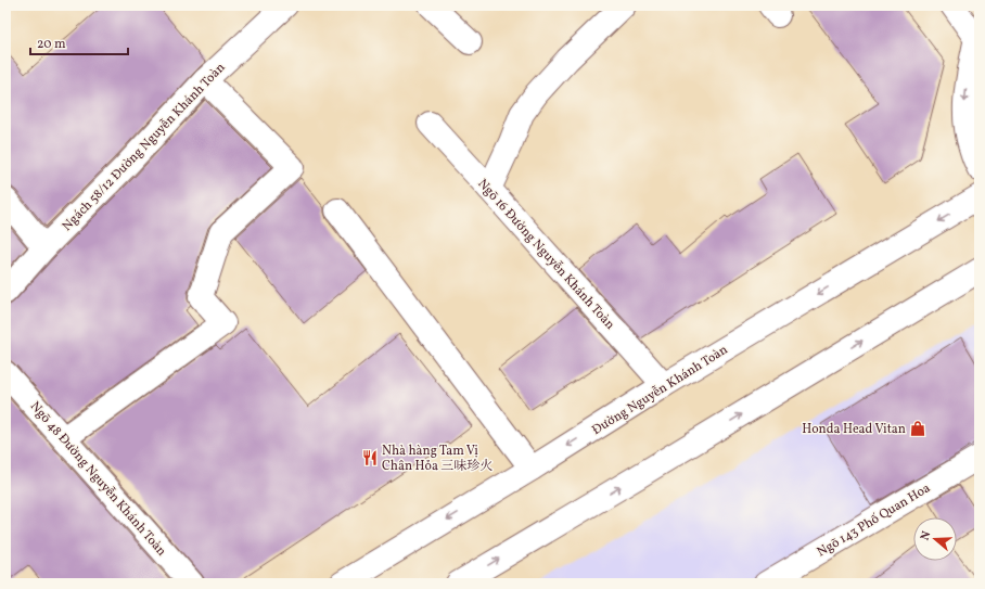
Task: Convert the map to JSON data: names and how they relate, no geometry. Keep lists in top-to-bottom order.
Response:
{
  "streets": {
    "main road": [
      "Ngách 58/12 Đường Nguyễn Khánh Toàn",
      "Ngõ 16 Đường Nguyễn Khánh Toàn",
      "Đường Nguyễn Khánh Toàn",
      "Ngõ 48 Đường Nguyễn Khánh Toàn",
      "Ngõ 143 Phố Quan Hoa"
    ]
  },
  "crossings": [
    ["Ngõ 16 Đường Nguyễn Khánh Toàn", "Đường Nguyễn Khánh Toàn"]
  ],
  "places": {
    "shop": ["Honda Head Vitan"],
    "restaurant": ["Nhà hàng Tam Vị Chân Hỏa 三味珍火"]
  },
  "scale_bar": "20 m",
  "north": "left"
}
